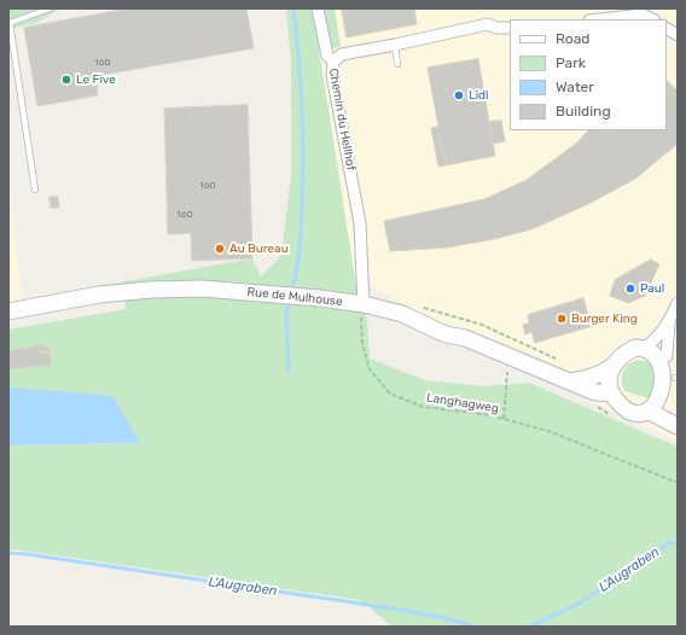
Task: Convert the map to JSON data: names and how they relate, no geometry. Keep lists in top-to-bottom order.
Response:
{
  "streets": {
    "main road": ["Rue de Mulhouse"],
    "street": ["Chemin du Hellhof"],
    "path": ["Langhagweg"]
  },
  "crossings": [
    ["Chemin du Hellhof", "Rue de Mulhouse"],
    ["Chemin du Hellhof", "Langhagweg"],
    ["Rue de Mulhouse", "Langhagweg"]
  ],
  "water": ["L'Augraben"],
  "places": [
    "Le Five",
    "Lidl",
    "Au Bureau",
    "Paul",
    "Burger King"
  ],
  "house_numbers": ["160", "160", "160"],
  "legend": [
    "Road",
    "Park",
    "Water",
    "Building"
  ]
}
